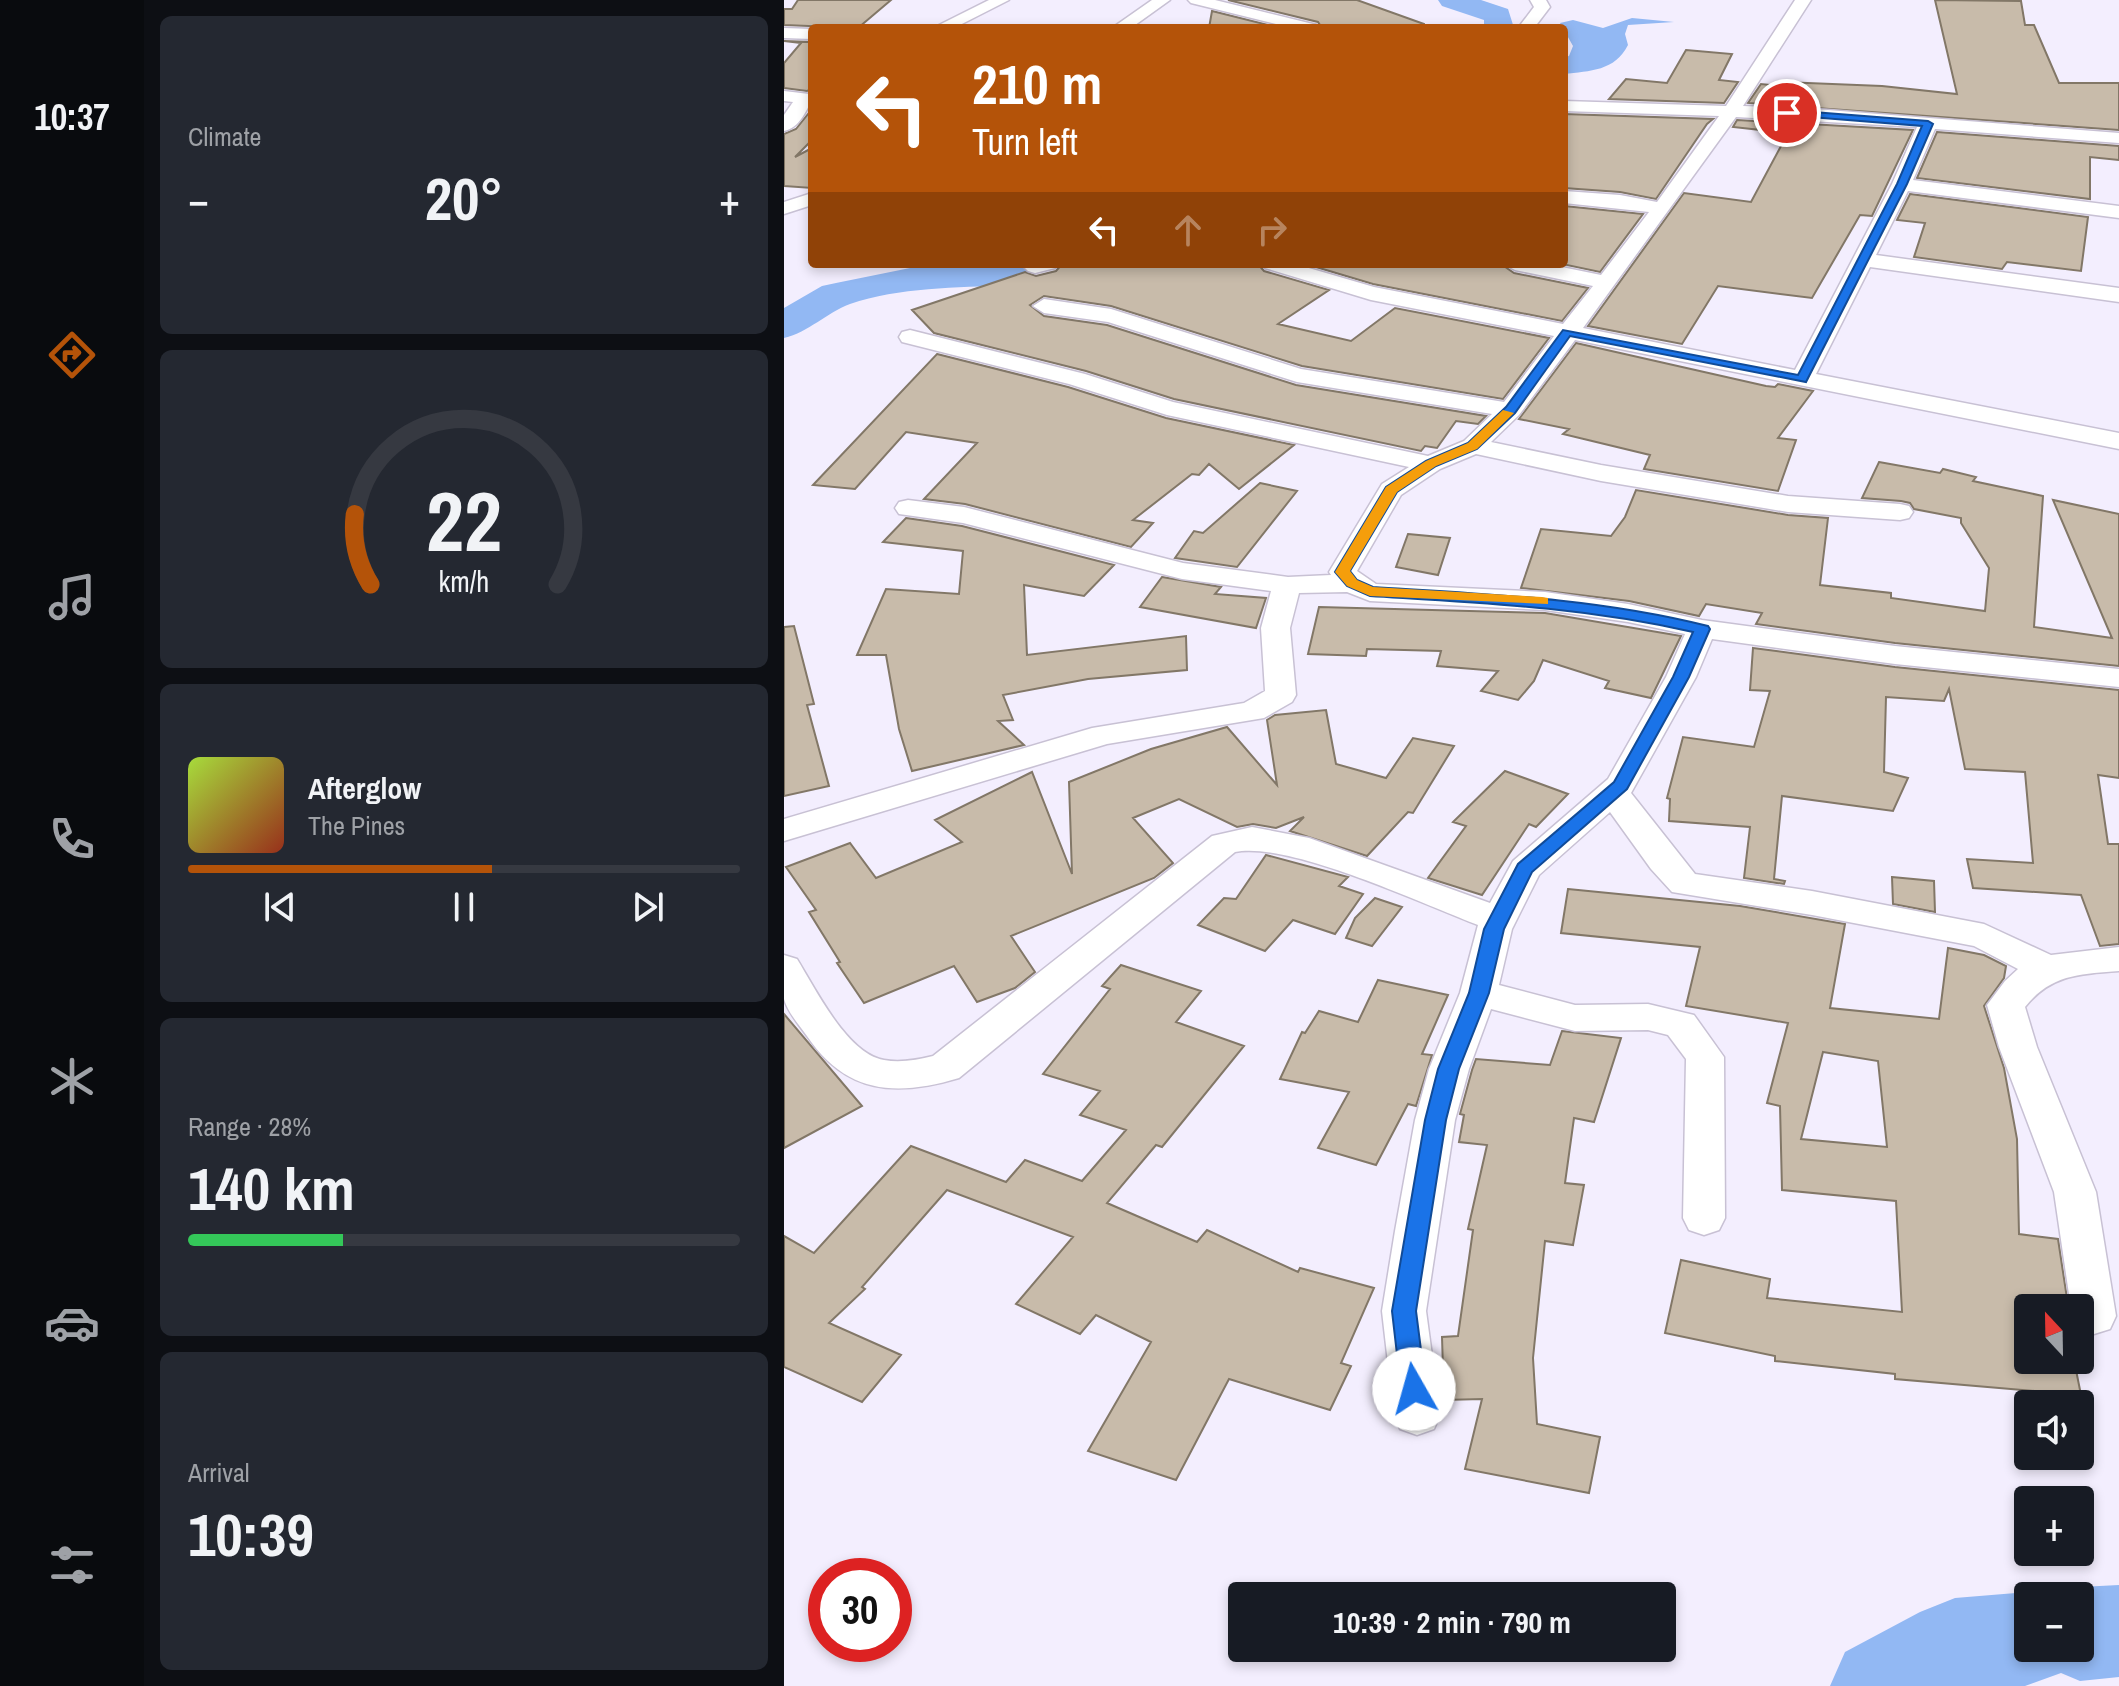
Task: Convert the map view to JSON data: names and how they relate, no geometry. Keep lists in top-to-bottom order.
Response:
{
  "north": "top",
  "page": {
    "tabs": "10:37",
    "tile": [
      "Climate",
      ["Range · 28%", "140 km"],
      ["Arrival", "10:39"]
    ],
    "turn": ["210 m", "Turn left"],
    "heat": ["−", "20°", "+"],
    "song": ["Afterglow", "The Pines"],
    "map_buttons": ["+", "−"],
    "limit": "30",
    "trip": "10:39 · 2 min · 790 m",
    "gauge": ["22", "km/h"]
  }
}
